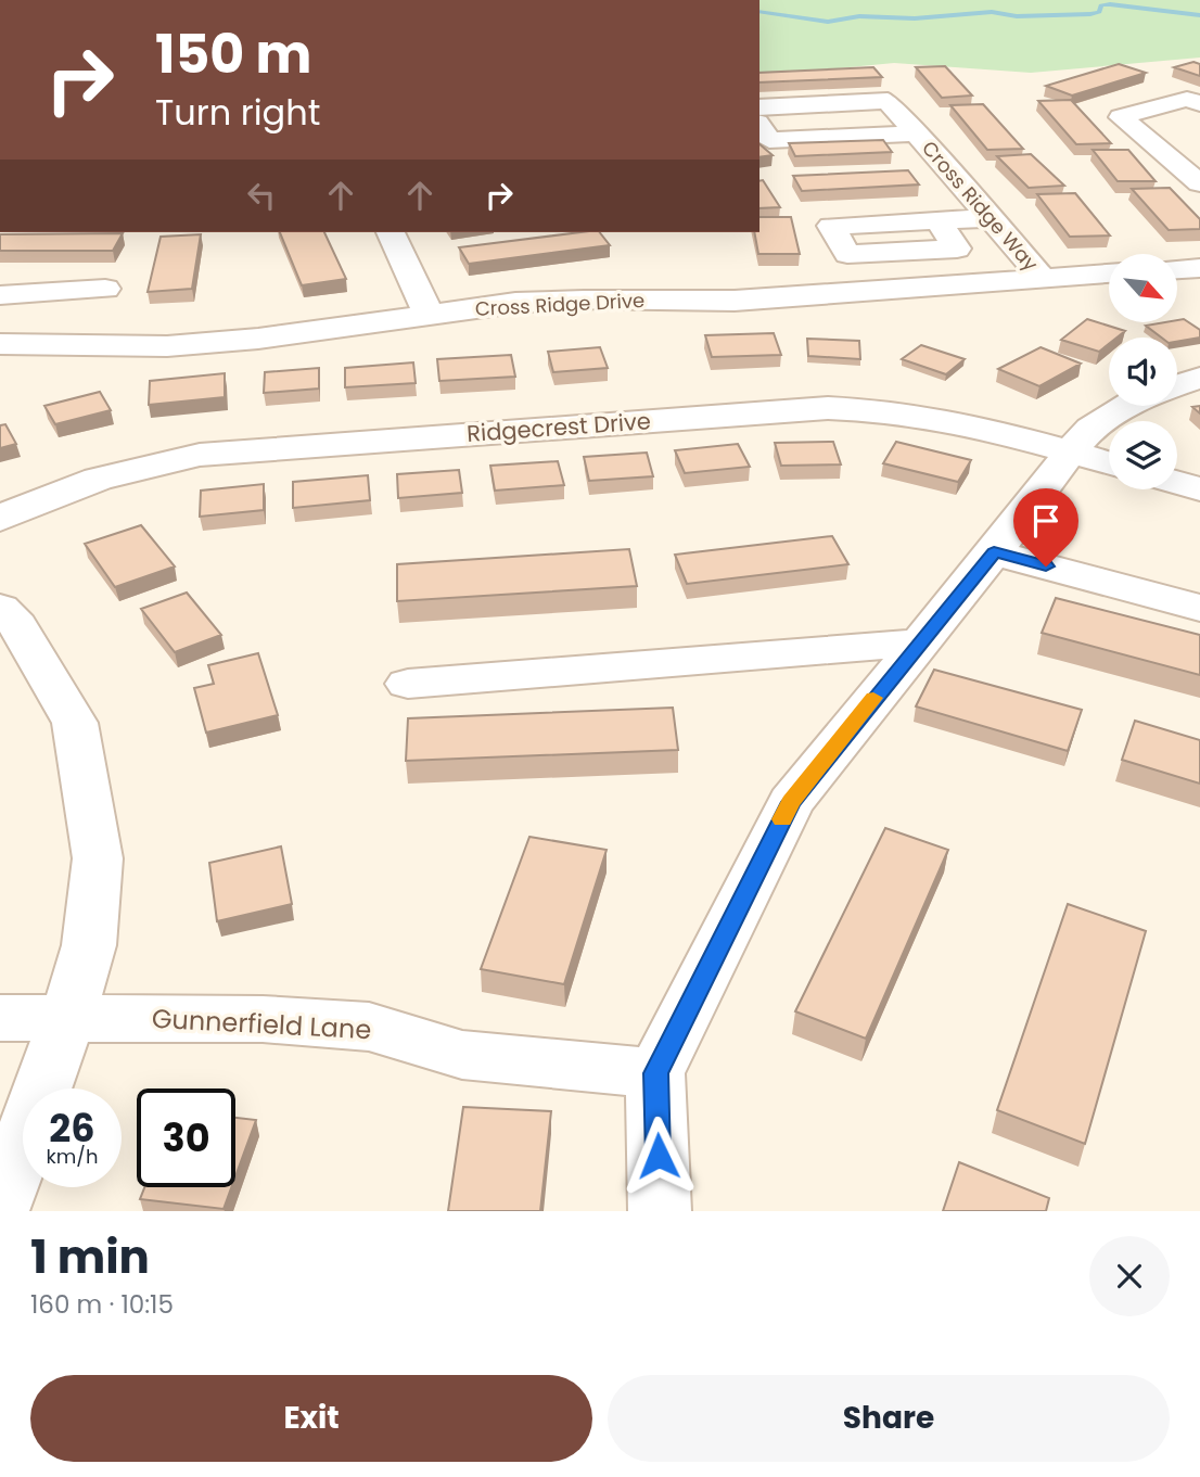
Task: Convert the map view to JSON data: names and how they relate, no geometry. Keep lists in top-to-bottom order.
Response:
{
  "streets": {
    "street": [
      "Cross Ridge Way",
      "Cross Ridge Drive",
      "Ridgecrest Drive",
      "Gunnerfield Lane"
    ]
  },
  "crossings": [
    ["Cross Ridge Way", "Cross Ridge Drive"]
  ],
  "north": "bottom right",
  "page": {
    "turn": ["150 m", "Turn right"],
    "speed": "26 km/h",
    "limit": "30",
    "heading": ["1 min", "160 m · 10:15"],
    "buttons": ["Exit", "Share"]
  }
}
